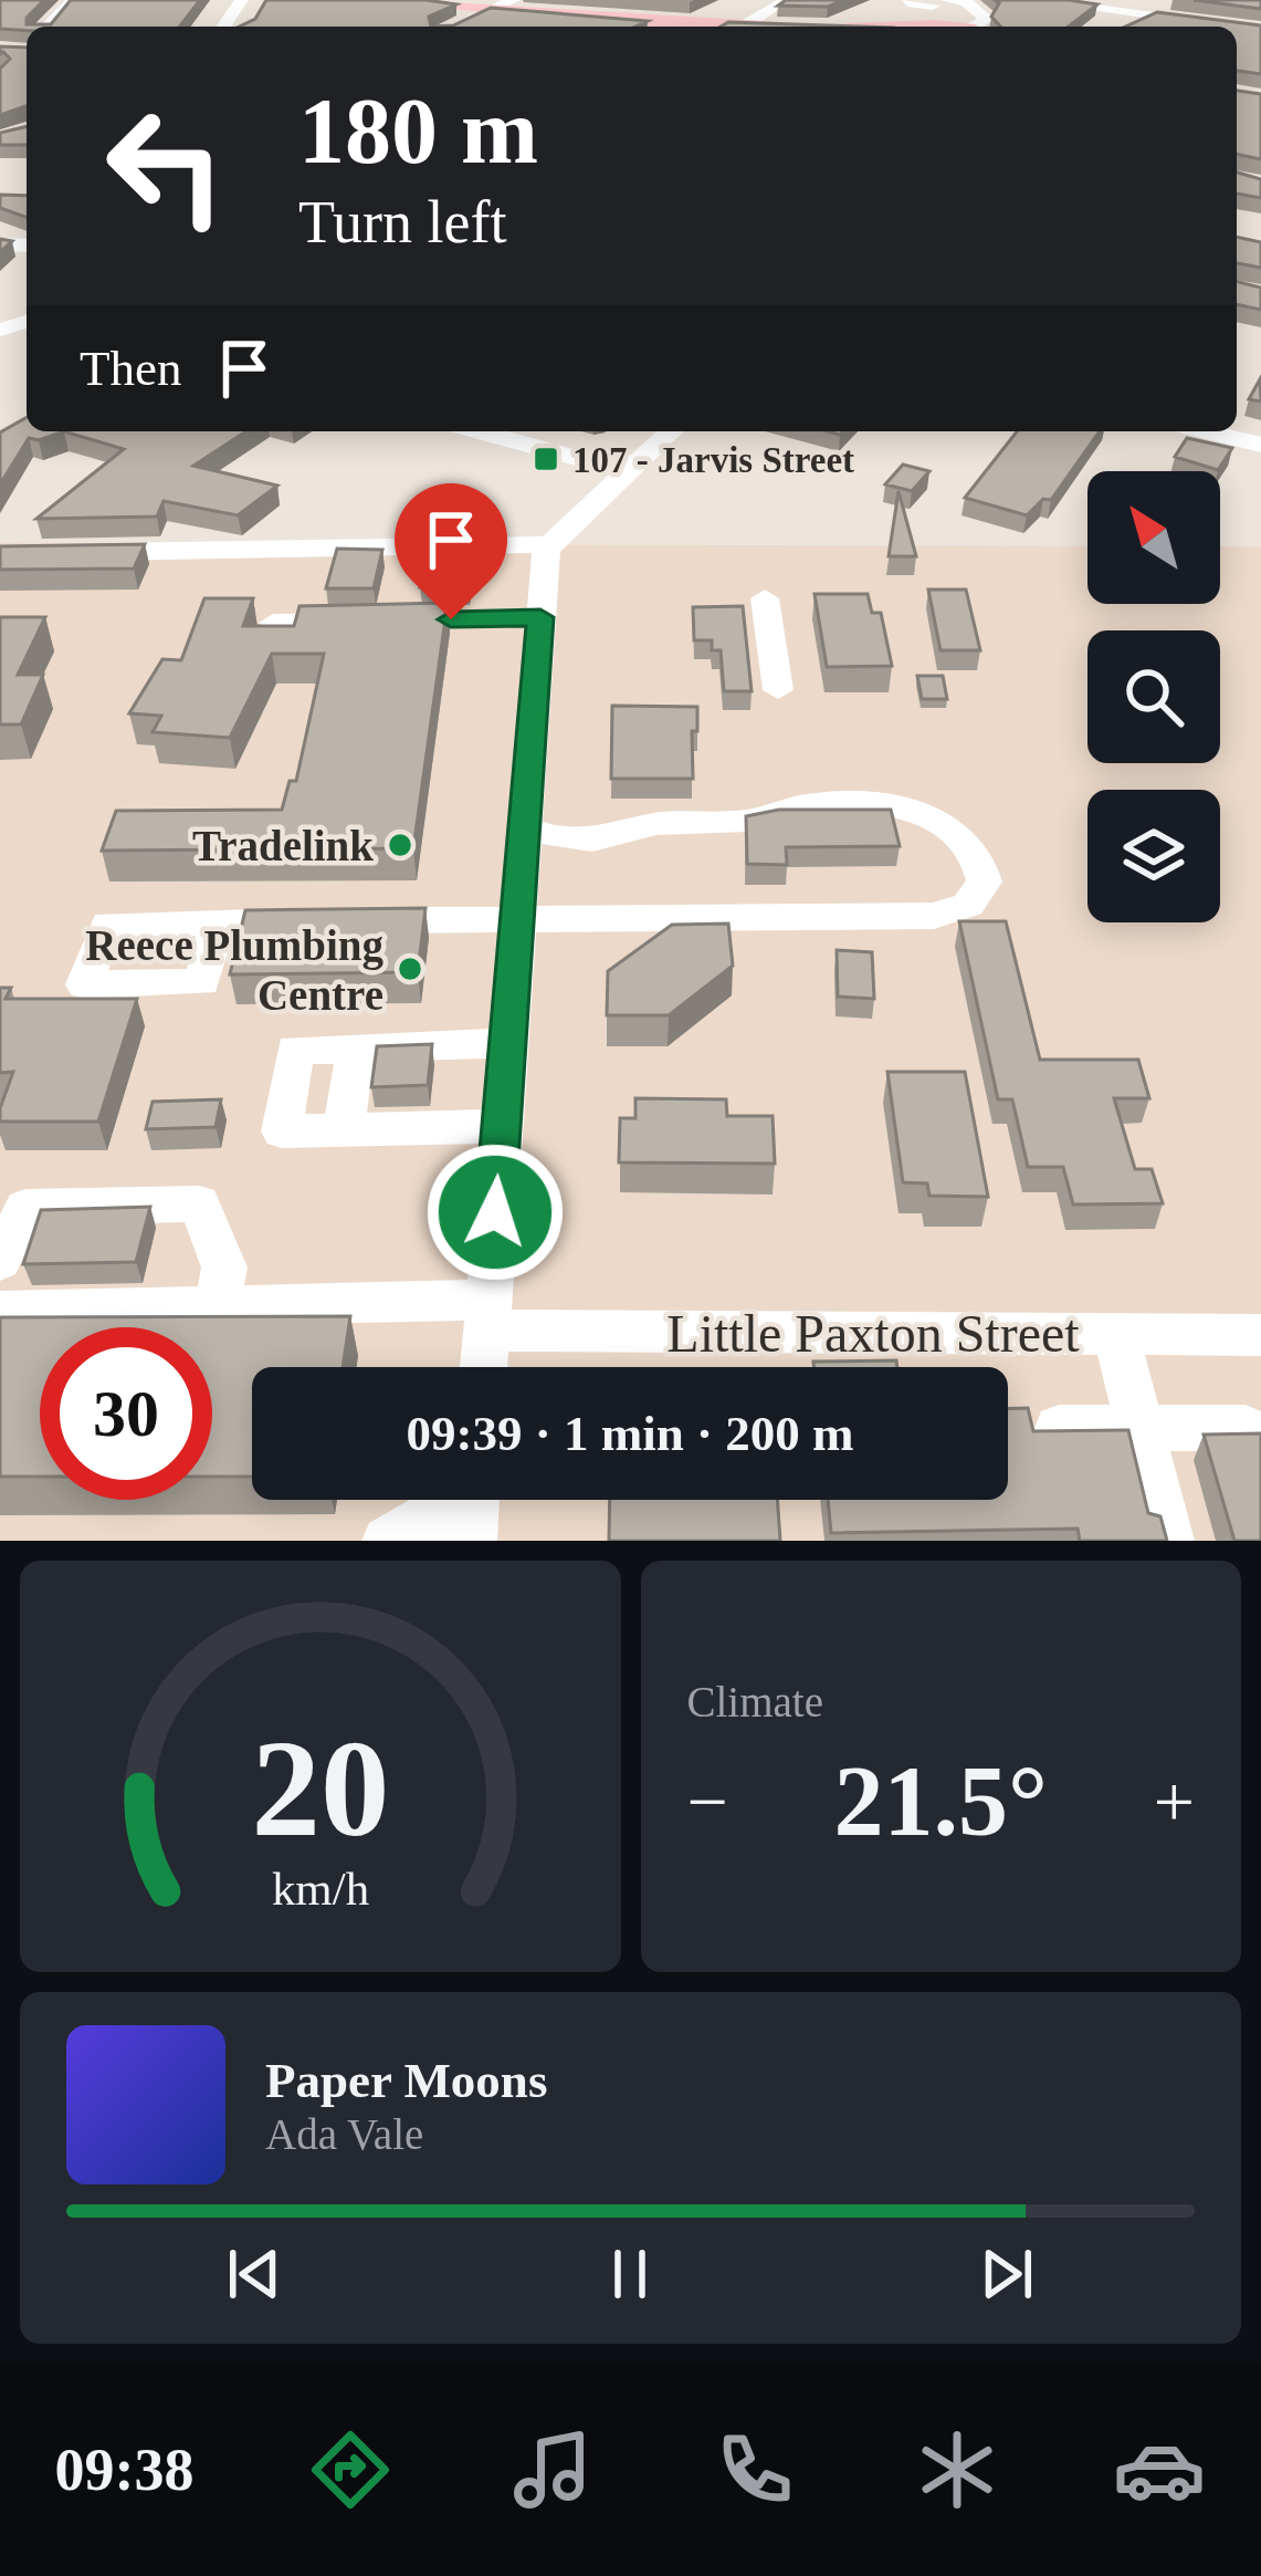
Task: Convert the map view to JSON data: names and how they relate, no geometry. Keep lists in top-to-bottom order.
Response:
{
  "streets": {
    "street": ["Little Paxton Street"]
  },
  "places": {
    "transit": ["107 - Jarvis Street"],
    "other": ["Tradelink", "Reece Plumbing Centre"]
  },
  "north": "top left",
  "page": {
    "turn": ["180 m", "Turn left"],
    "then": "Then",
    "limit": "30",
    "trip": "09:39 · 1 min · 200 m",
    "tile": "Climate",
    "heat": ["−", "21.5°", "+"],
    "song": ["Paper Moons", "Ada Vale"],
    "tabs": "09:38",
    "gauge": ["20", "km/h"]
  }
}
